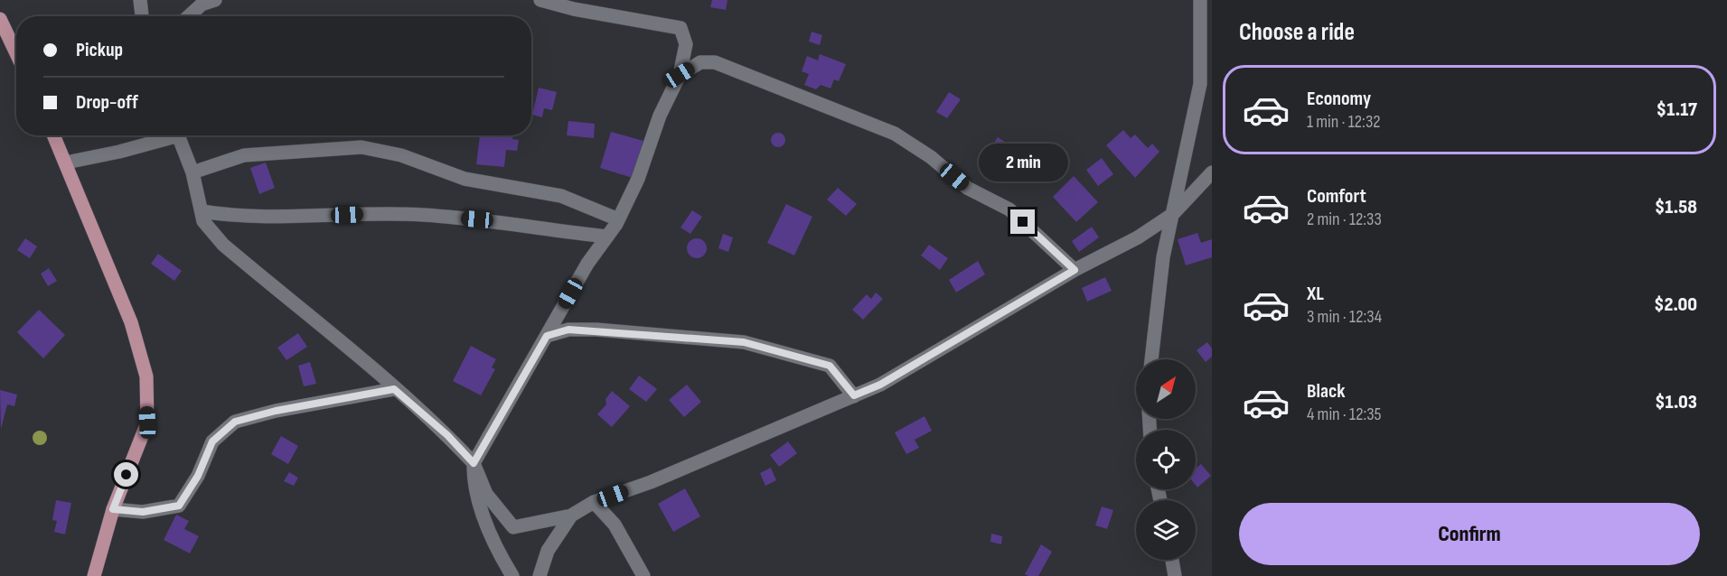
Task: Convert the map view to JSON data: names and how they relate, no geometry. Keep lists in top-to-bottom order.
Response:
{
  "north": "top right",
  "page": {
    "heading": "Choose a ride",
    "banner": ["Pickup", "Drop-off"],
    "list": [
      {
        "name": "Economy",
        "note": "1 min · 12:32",
        "value": "$1.17"
      },
      {
        "name": "Comfort",
        "note": "2 min · 12:33",
        "value": "$1.58"
      },
      {
        "name": "XL",
        "note": "3 min · 12:34",
        "value": "$2.00"
      },
      {
        "name": "Black",
        "note": "4 min · 12:35",
        "value": "$1.03"
      }
    ],
    "bubble": "2 min",
    "buttons": "Confirm"
  }
}
